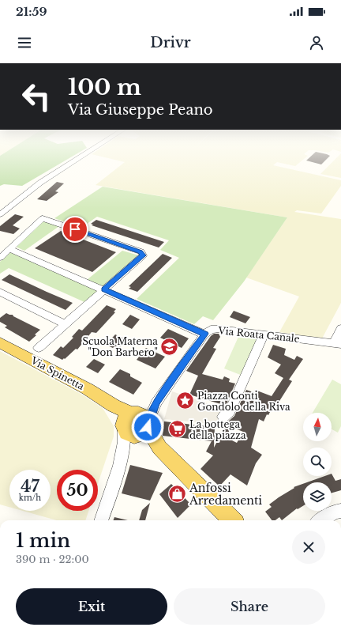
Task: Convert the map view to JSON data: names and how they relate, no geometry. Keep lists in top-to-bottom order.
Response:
{
  "streets": {
    "main road": ["Via Spinetta"],
    "street": ["Via Roata Canale"]
  },
  "crossings": [
    ["Via Roata Canale", "Via Spinetta"]
  ],
  "places": {
    "school or university": ["Scuola Materna \"Don Barbero\""],
    "place": ["Piazza Conti Gondolo della Riva"],
    "supermarket": ["La bottega della piazza"],
    "shop": ["Anfossi Arredamenti"]
  },
  "north": "top",
  "page": {
    "status": "21:59",
    "header": "Drivr",
    "turn": ["100 m", "Via Giuseppe Peano"],
    "speed": "47 km/h",
    "limit": "50",
    "heading": ["1 min", "390 m · 22:00"],
    "buttons": ["Exit", "Share"]
  }
}
